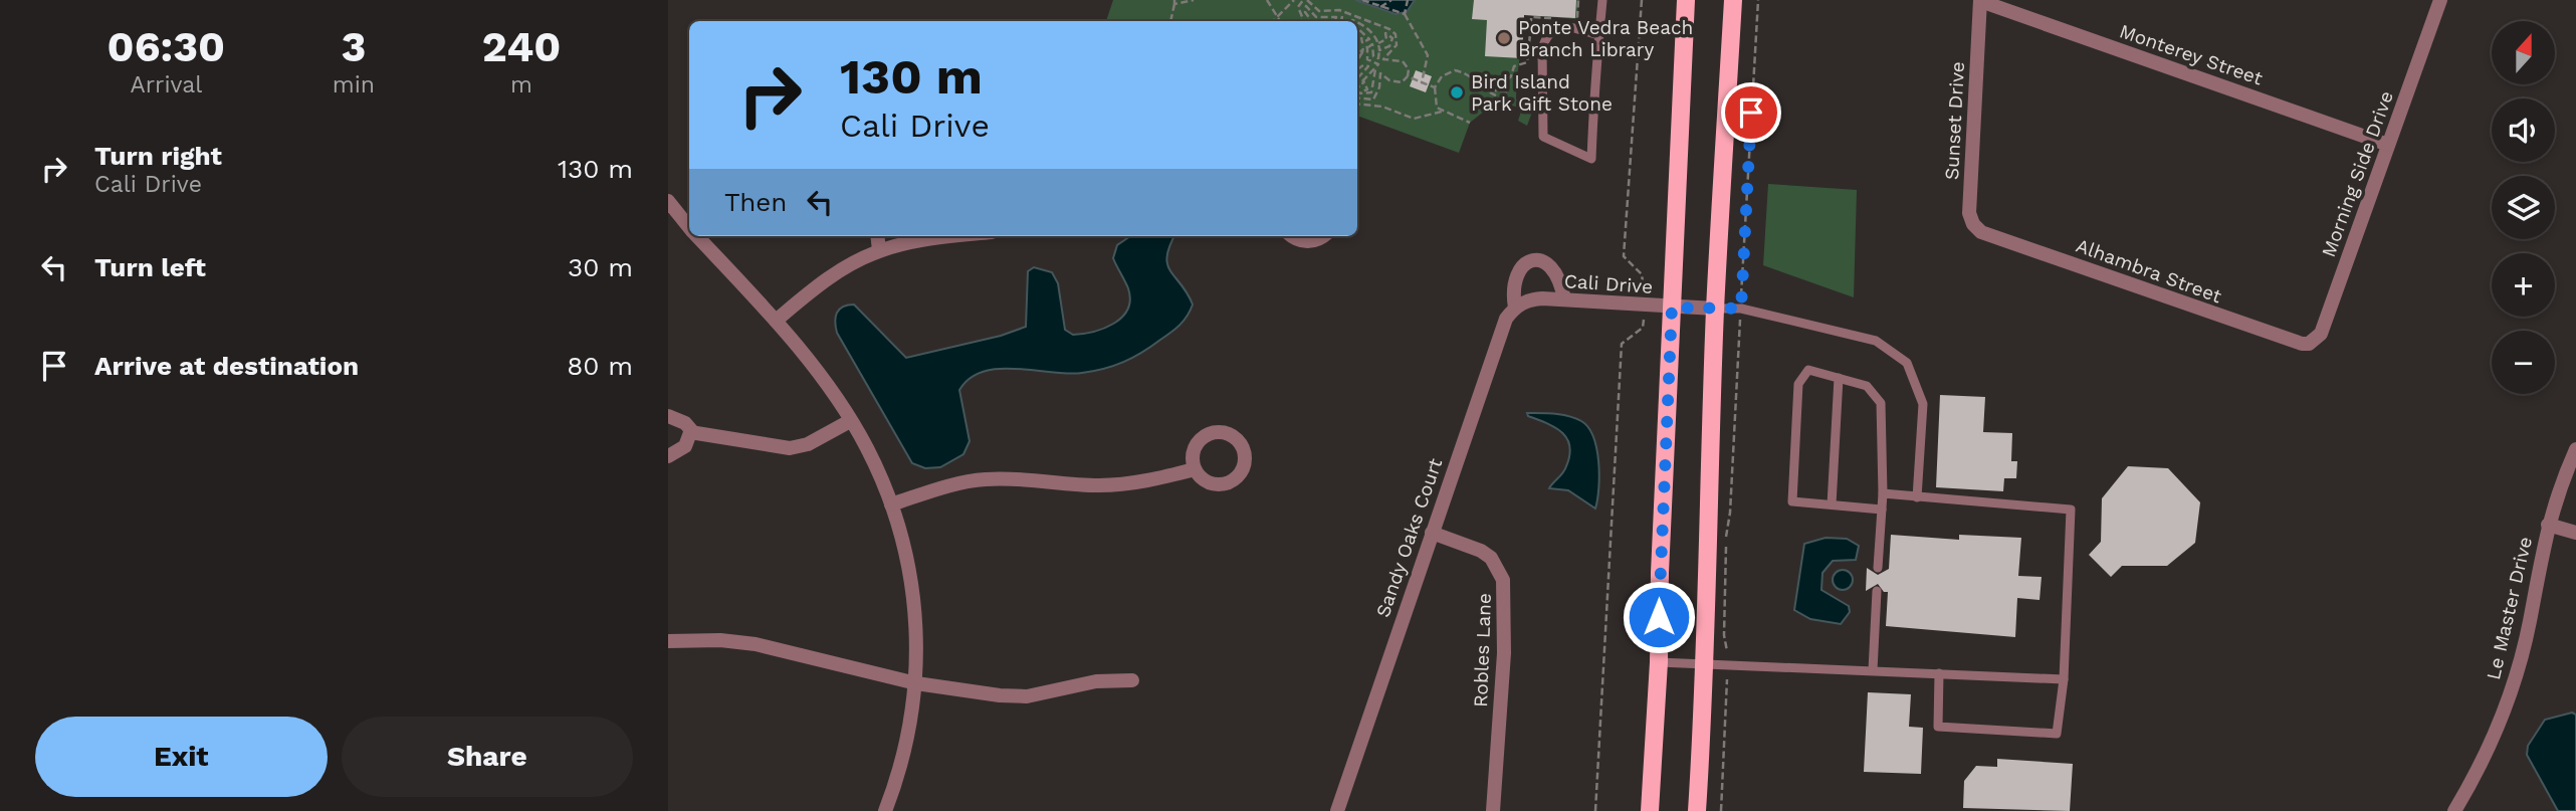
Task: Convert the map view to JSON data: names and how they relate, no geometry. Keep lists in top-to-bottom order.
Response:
{
  "streets": {
    "street": [
      "Monterey Street",
      "Sunset Drive",
      "Morning Side Drive",
      "Alhambra Street",
      "Cali Drive",
      "Sandy Oaks Court",
      "Le Master Drive",
      "Robles Lane"
    ]
  },
  "crossings": [
    ["Monterey Street", "Sunset Drive"],
    ["Monterey Street", "Morning Side Drive"],
    ["Sunset Drive", "Alhambra Street"],
    ["Morning Side Drive", "Alhambra Street"],
    ["Cali Drive", "Sandy Oaks Court"],
    ["Sandy Oaks Court", "Robles Lane"]
  ],
  "places": ["Ponte Vedra Beach Branch Library", "Bird Island Park Gift Stone"],
  "north": "top",
  "page": {
    "eta": [
      "06:30",
      "Arrival",
      "3",
      "min",
      "240",
      "m"
    ],
    "map_buttons": ["+", "−"],
    "turn": ["130 m", "Cali Drive"],
    "list": [
      {
        "name": "Turn right",
        "note": "Cali Drive",
        "value": "130 m"
      },
      {
        "name": "Turn left",
        "value": "30 m"
      },
      {
        "name": "Arrive at destination",
        "value": "80 m"
      }
    ],
    "then": "Then",
    "buttons": ["Exit", "Share"]
  }
}
